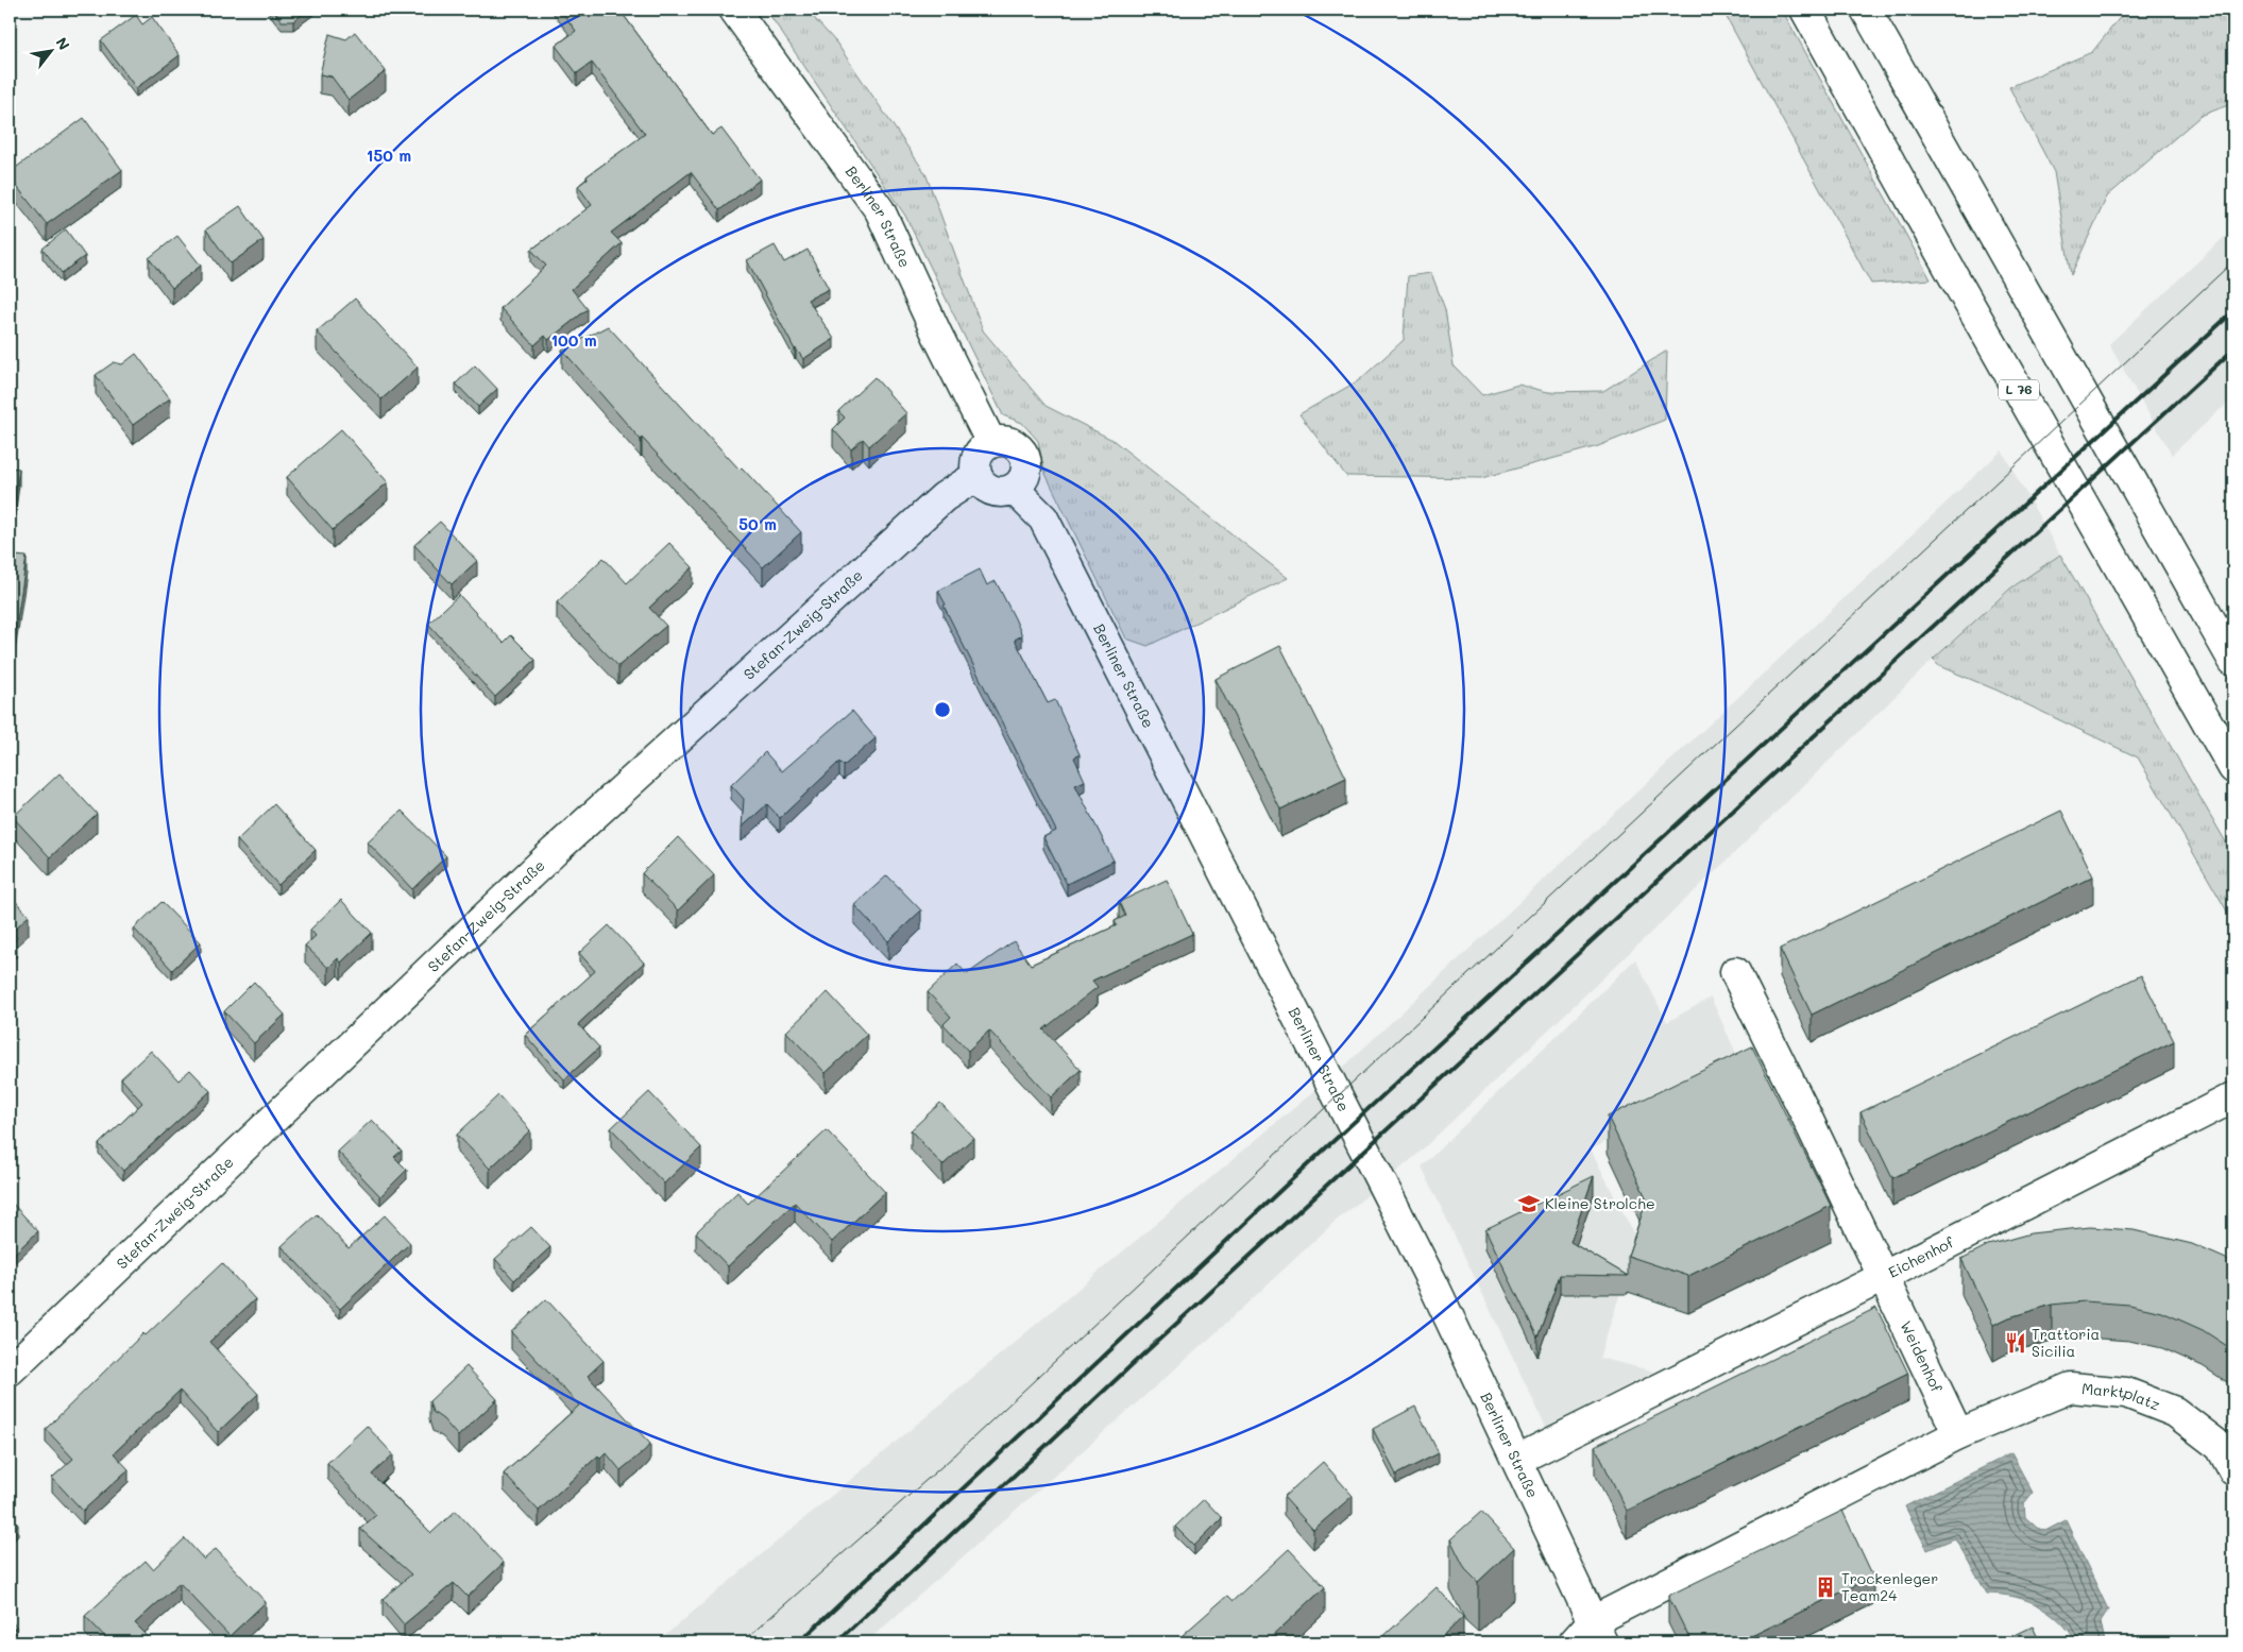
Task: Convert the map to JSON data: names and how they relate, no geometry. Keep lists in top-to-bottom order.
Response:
{
  "streets": {
    "street": [
      "Berliner Straße",
      "L 76",
      "Stefan-Zweig-Straße",
      "Eichenhof",
      "Weidenhof",
      "Marktplatz"
    ]
  },
  "crossings": [
    ["Berliner Straße", "Stefan-Zweig-Straße"],
    ["Eichenhof", "Weidenhof"],
    ["Weidenhof", "Marktplatz"]
  ],
  "places": {
    "school or university": ["Kleine Strolche"],
    "restaurant": ["Trattoria Sicilia"],
    "building": ["Trockenleger Team24"]
  },
  "north": "top right",
  "rings": ["150 m", "100 m", "50 m"]
}
